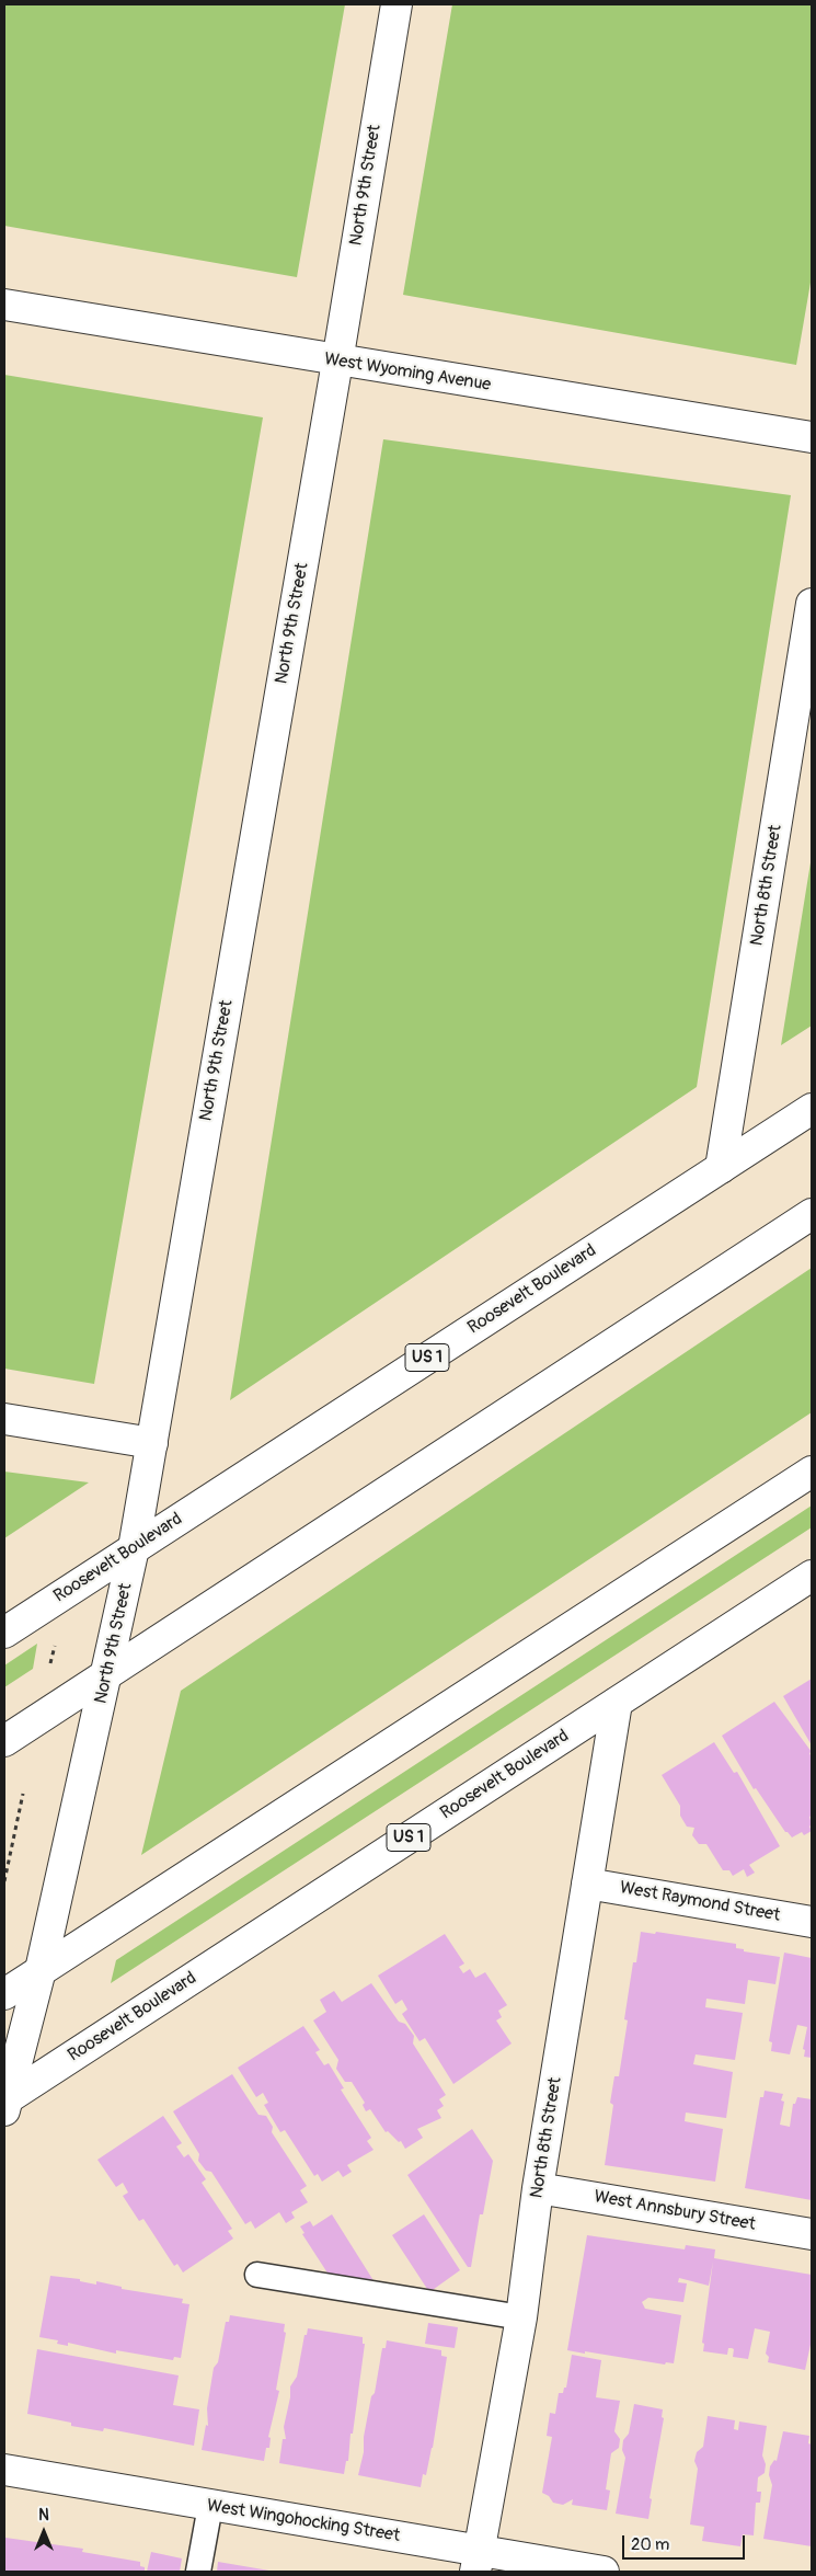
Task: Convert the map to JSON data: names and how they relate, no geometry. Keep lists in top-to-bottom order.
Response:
{
  "streets": {
    "main road": [
      "North 9th Street",
      "West Wyoming Avenue",
      "North 8th Street",
      "Roosevelt Boulevard",
      "US 1",
      "West Raymond Street",
      "West Annsbury Street",
      "West Wingohocking Street"
    ]
  },
  "crossings": [
    ["North 9th Street", "West Wyoming Avenue"],
    ["North 9th Street", "Roosevelt Boulevard"],
    ["North 8th Street", "Roosevelt Boulevard"],
    ["North 8th Street", "West Raymond Street"],
    ["North 8th Street", "West Annsbury Street"],
    ["North 8th Street", "West Wingohocking Street"]
  ],
  "scale_bar": "20 m",
  "north": "top"
}
